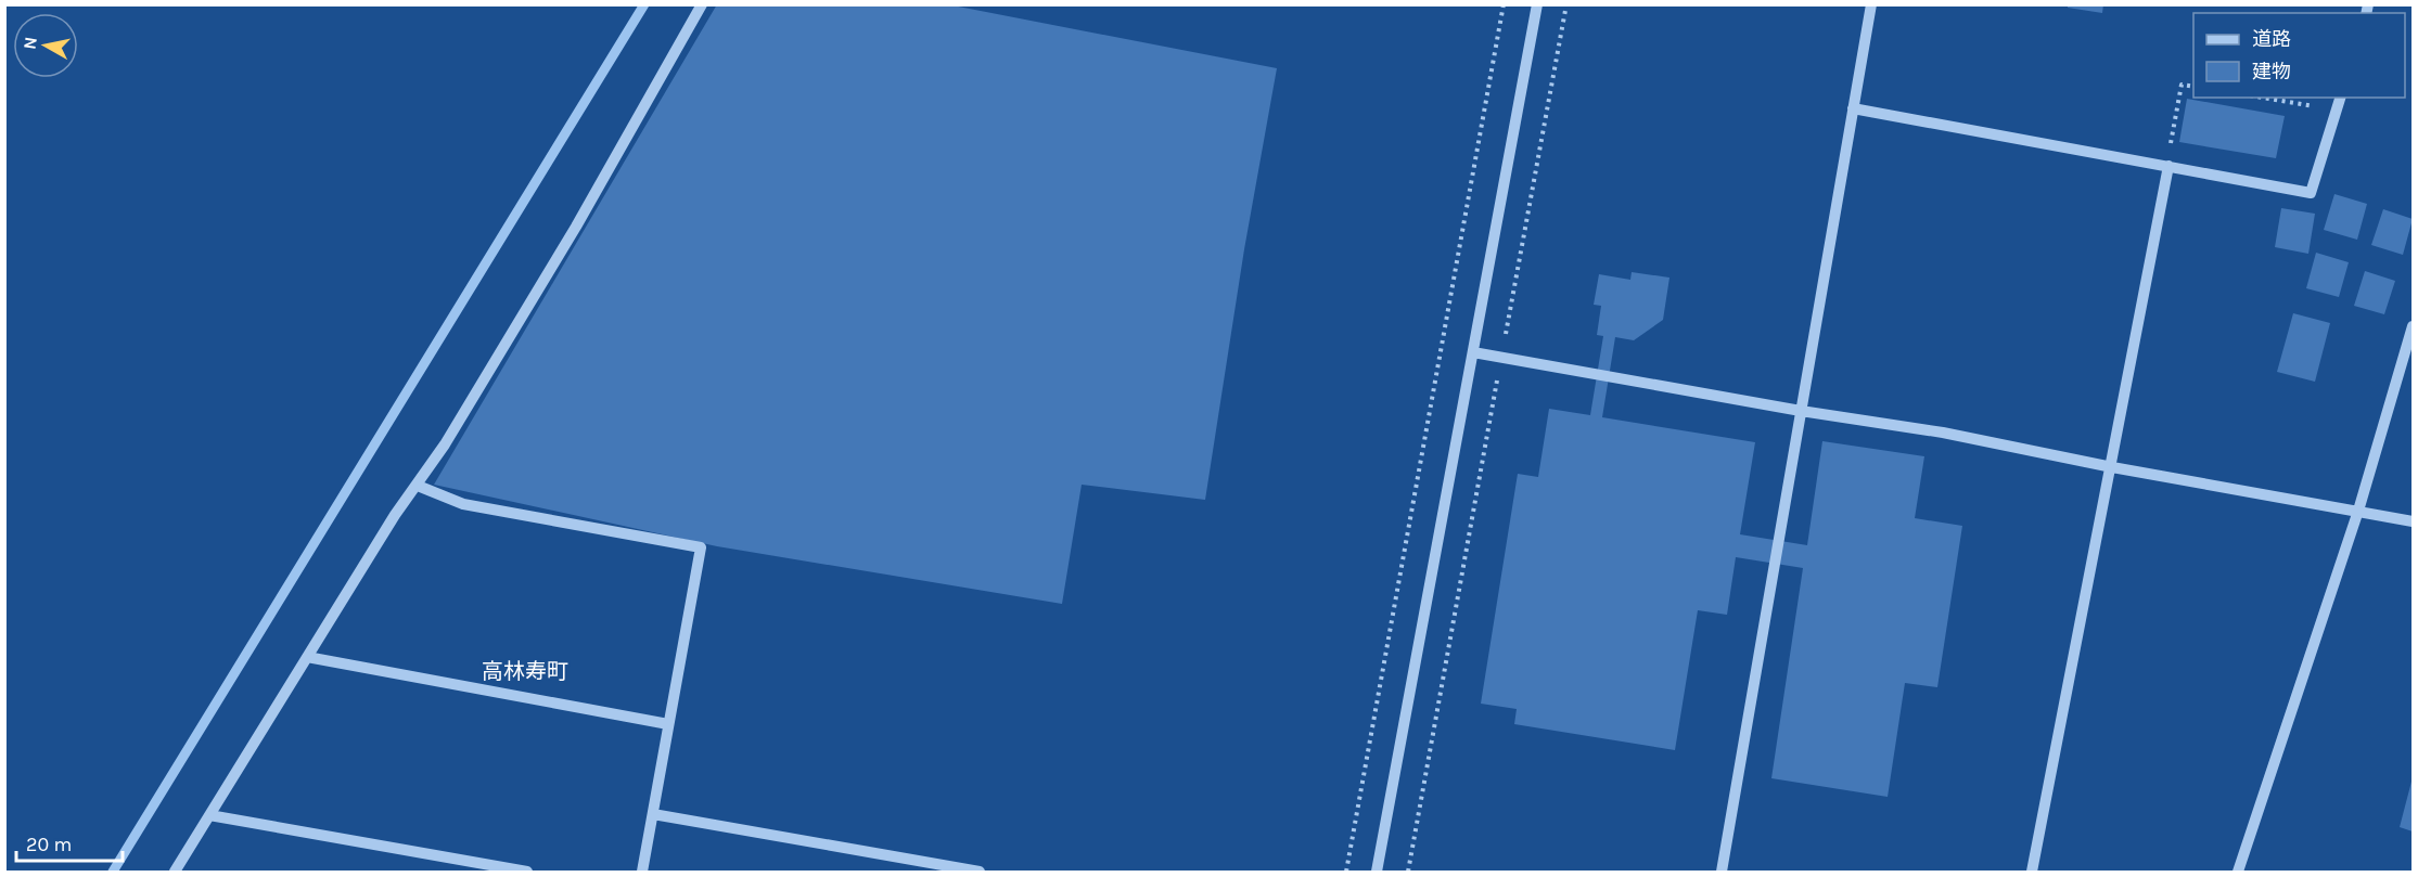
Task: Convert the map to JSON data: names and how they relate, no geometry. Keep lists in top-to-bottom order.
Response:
{
  "districts": ["高林寿町"],
  "legend": ["道路", "建物"],
  "scale_bar": "20 m",
  "north": "left"
}
